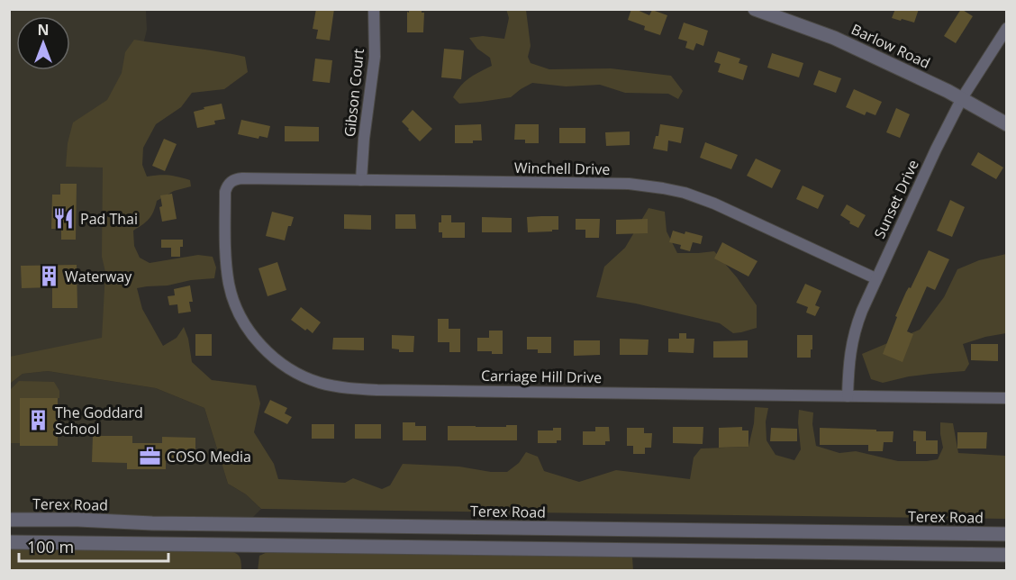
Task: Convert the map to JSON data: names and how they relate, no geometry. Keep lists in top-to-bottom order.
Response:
{
  "streets": {
    "street": [
      "Barlow Road",
      "Gibson Court",
      "Winchell Drive",
      "Sunset Drive",
      "Carriage Hill Drive",
      "Terex Road"
    ]
  },
  "crossings": [
    ["Barlow Road", "Sunset Drive"],
    ["Gibson Court", "Winchell Drive"],
    ["Winchell Drive", "Sunset Drive"],
    ["Winchell Drive", "Carriage Hill Drive"],
    ["Sunset Drive", "Carriage Hill Drive"]
  ],
  "places": {
    "restaurant": ["Pad Thai"],
    "building": ["Waterway", "The Goddard School"],
    "office": ["COSO Media"]
  },
  "scale_bar": "100 m",
  "north": "top"
}
